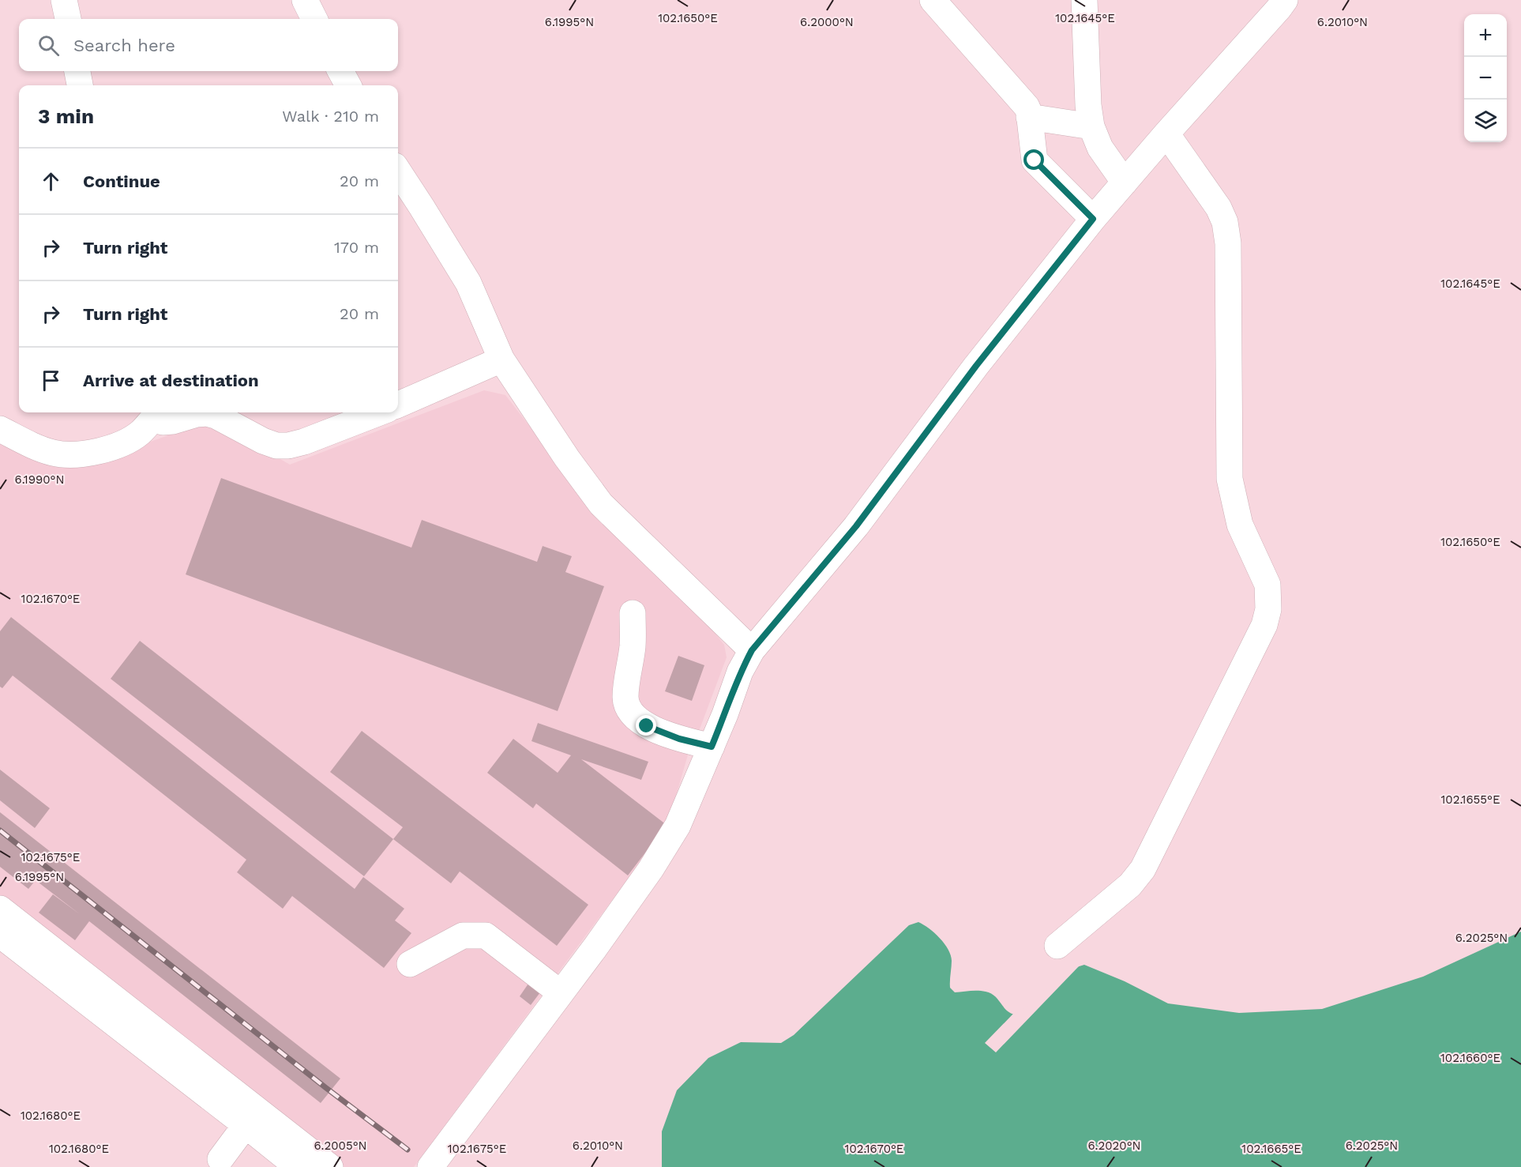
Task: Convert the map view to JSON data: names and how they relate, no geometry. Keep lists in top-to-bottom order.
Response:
{
  "page": {
    "map_buttons": ["+", "−"],
    "search": "Search here",
    "heading": ["3 min", "Walk · 210 m"],
    "list": [
      ["Continue", "20 m"],
      ["Turn right", "170 m"],
      ["Turn right", "20 m"],
      "Arrive at destination"
    ]
  },
  "coordinates": [
    "102.1650°E",
    "102.1645°E",
    "6.1995°N",
    "6.2000°N",
    "6.2010°N",
    "6.1990°N",
    "102.1670°E",
    "102.1655°E",
    "102.1675°E",
    "6.2025°N",
    "102.1660°E",
    "102.1680°E",
    "6.2005°N",
    "6.2020°N",
    "102.1665°E"
  ]
}
